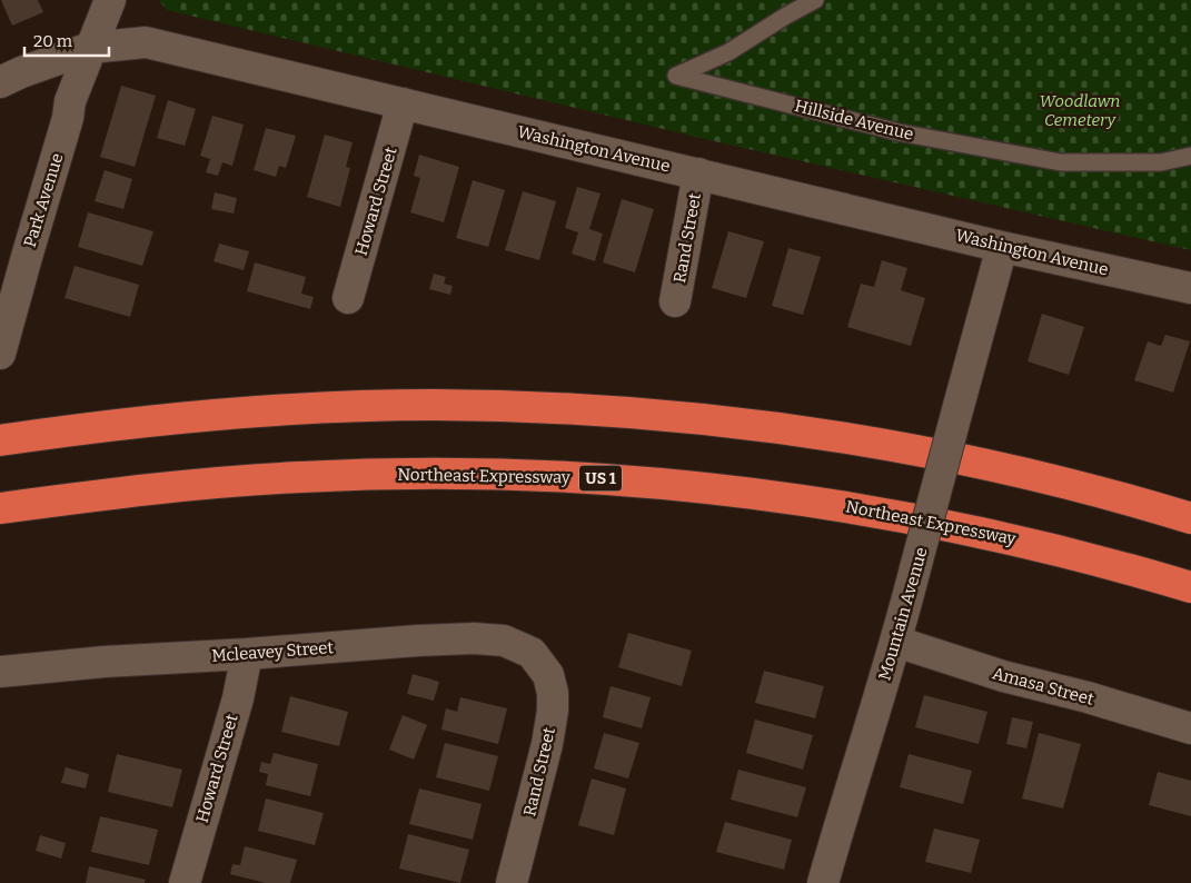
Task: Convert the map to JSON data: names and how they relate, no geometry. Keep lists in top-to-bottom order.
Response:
{
  "streets": {
    "highway": ["Northeast Expressway", "US 1"],
    "street": [
      "Washington Avenue",
      "Park Avenue",
      "Howard Street",
      "Rand Street",
      "Mountain Avenue",
      "Mcleavey Street",
      "Amasa Street"
    ],
    "lane": ["Hillside Avenue"]
  },
  "crossings": [
    ["Washington Avenue", "Park Avenue"],
    ["Washington Avenue", "Howard Street"],
    ["Washington Avenue", "Rand Street"],
    ["Washington Avenue", "Mountain Avenue"],
    ["Howard Street", "Mcleavey Street"],
    ["Rand Street", "Mcleavey Street"],
    ["Mountain Avenue", "Amasa Street"]
  ],
  "parks": ["Woodlawn Cemetery"],
  "scale_bar": "20 m"
}
